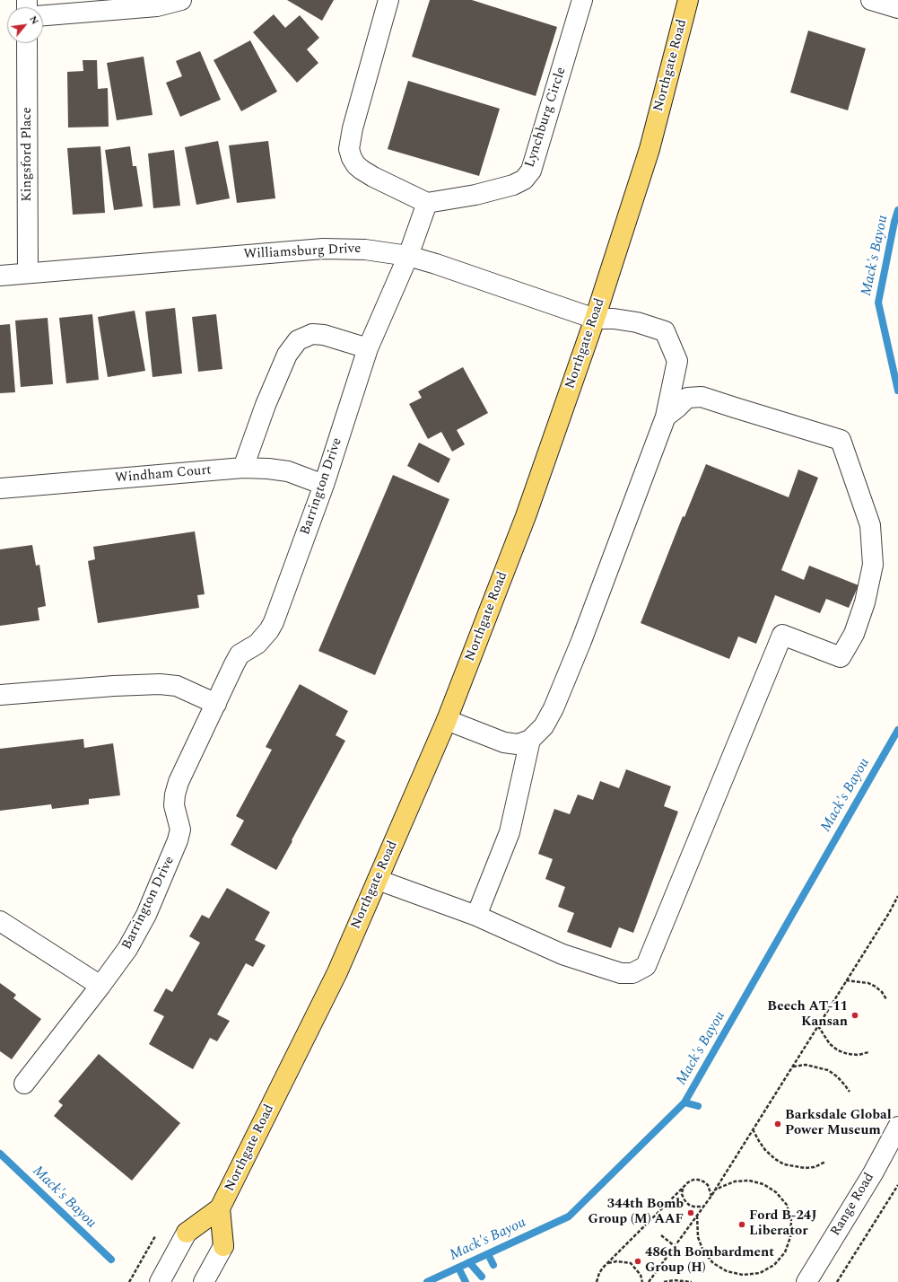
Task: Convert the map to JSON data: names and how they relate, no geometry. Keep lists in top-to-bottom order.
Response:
{
  "streets": {
    "main road": ["Northgate Road"],
    "street": [
      "Lynchburg Circle",
      "Kingsford Place",
      "Williamsburg Drive",
      "Windham Court",
      "Barrington Drive",
      "Range Road"
    ]
  },
  "crossings": [
    ["Northgate Road", "Williamsburg Drive"],
    ["Kingsford Place", "Williamsburg Drive"],
    ["Williamsburg Drive", "Barrington Drive"],
    ["Windham Court", "Barrington Drive"]
  ],
  "water": ["Mack's Bayou"],
  "places": [
    "Beech AT-11 Kansan",
    "Barksdale Global Power Museum",
    "344th Bomb Group (M) AAF",
    "Ford B-24J Liberator",
    "486th Bombardment Group (H)"
  ],
  "north": "top right"
}
